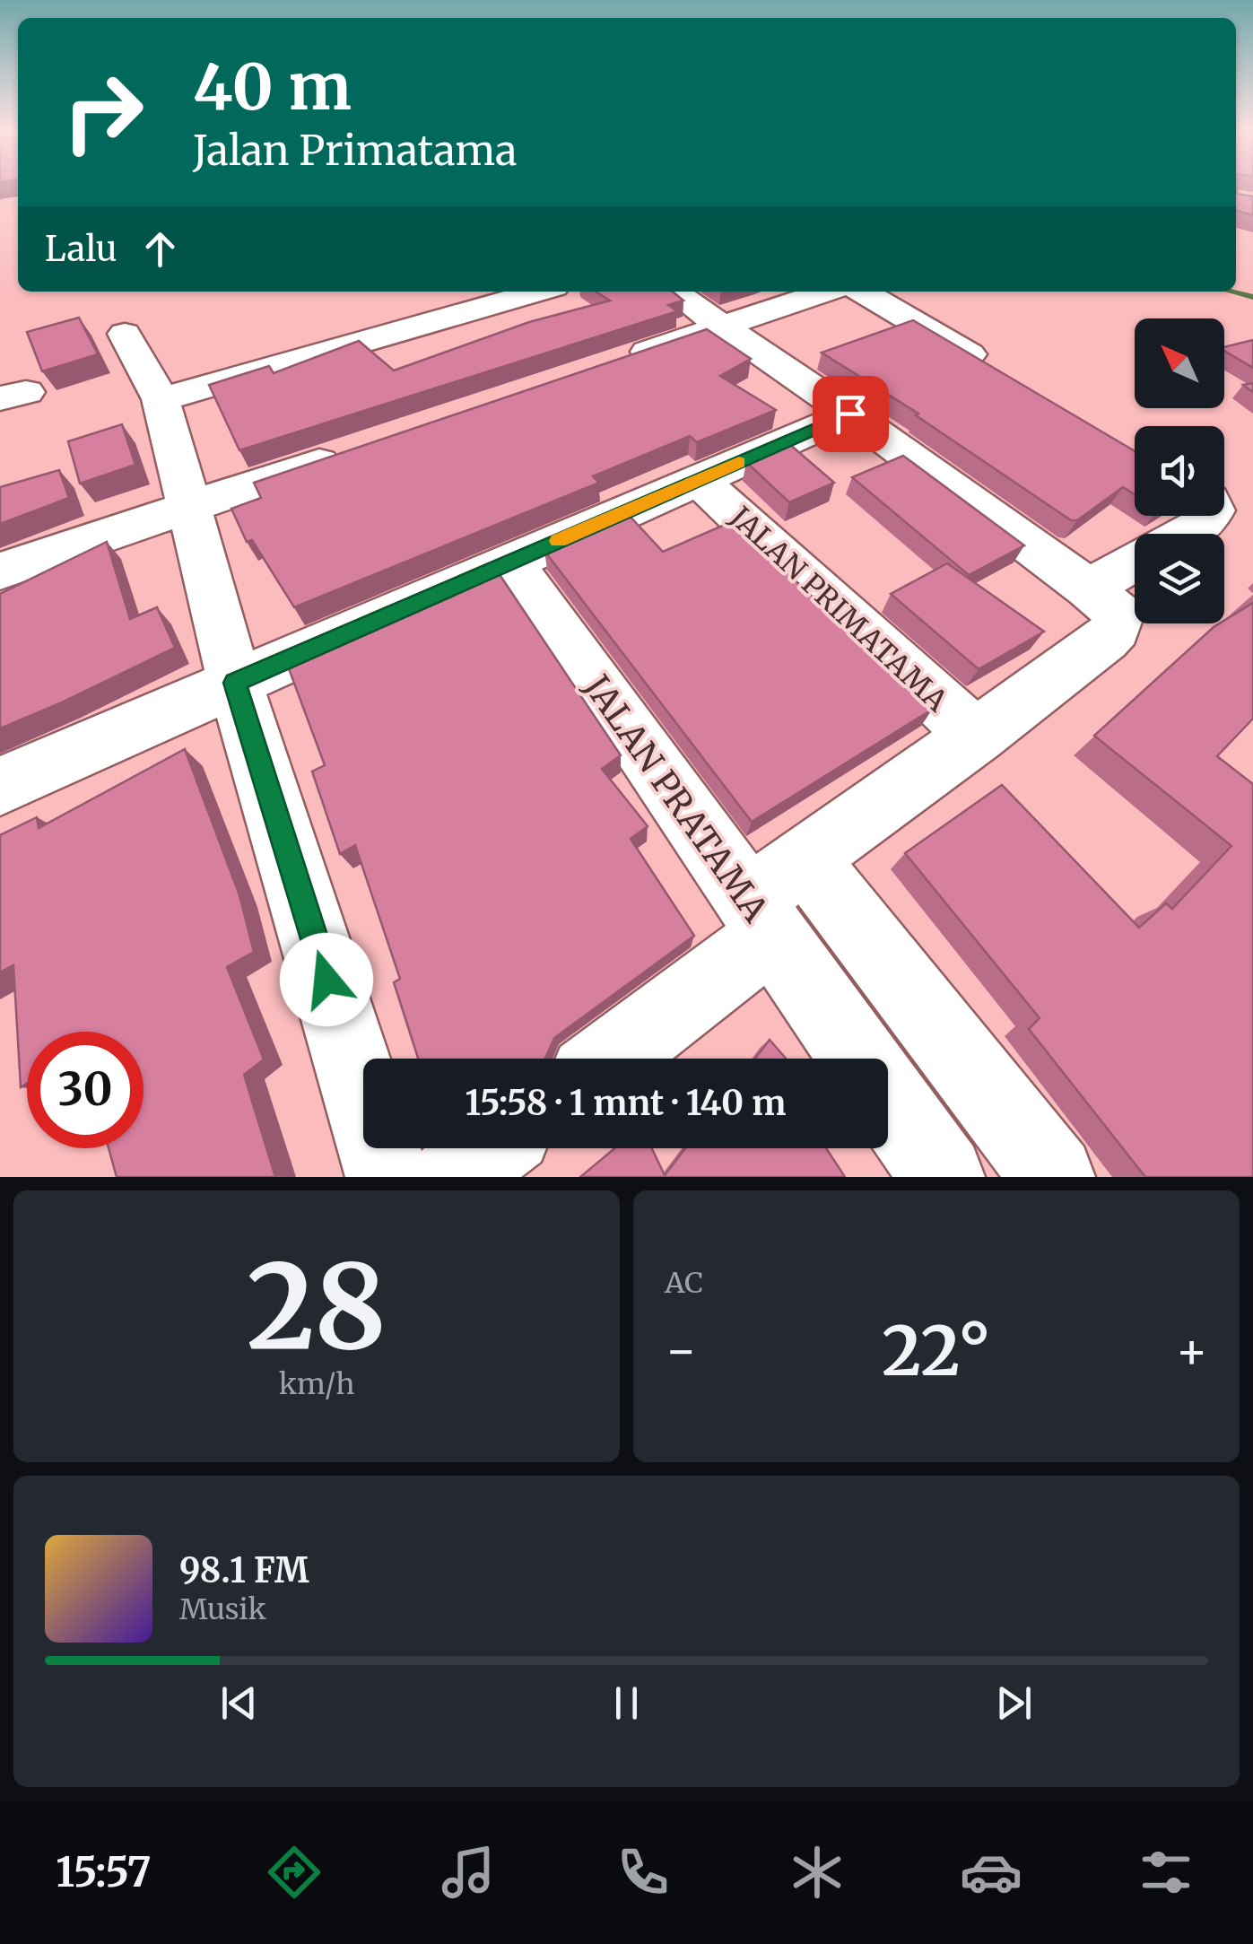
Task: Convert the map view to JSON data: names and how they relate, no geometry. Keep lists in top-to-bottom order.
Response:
{
  "streets": {
    "street": ["JALAN PRIMATAMA", "JALAN PRATAMA"]
  },
  "crossings": [
    ["JALAN PRIMATAMA", "JALAN PRATAMA"]
  ],
  "north": "top left",
  "page": {
    "turn": ["40 m", "Jalan Primatama"],
    "then": "Lalu",
    "limit": "30",
    "trip": "15:58 · 1 mnt · 140 m",
    "tile": [
      ["28", "km/h"],
      "AC"
    ],
    "heat": ["−", "22°", "+"],
    "song": ["98.1 FM", "Musik"],
    "tabs": "15:57"
  }
}
